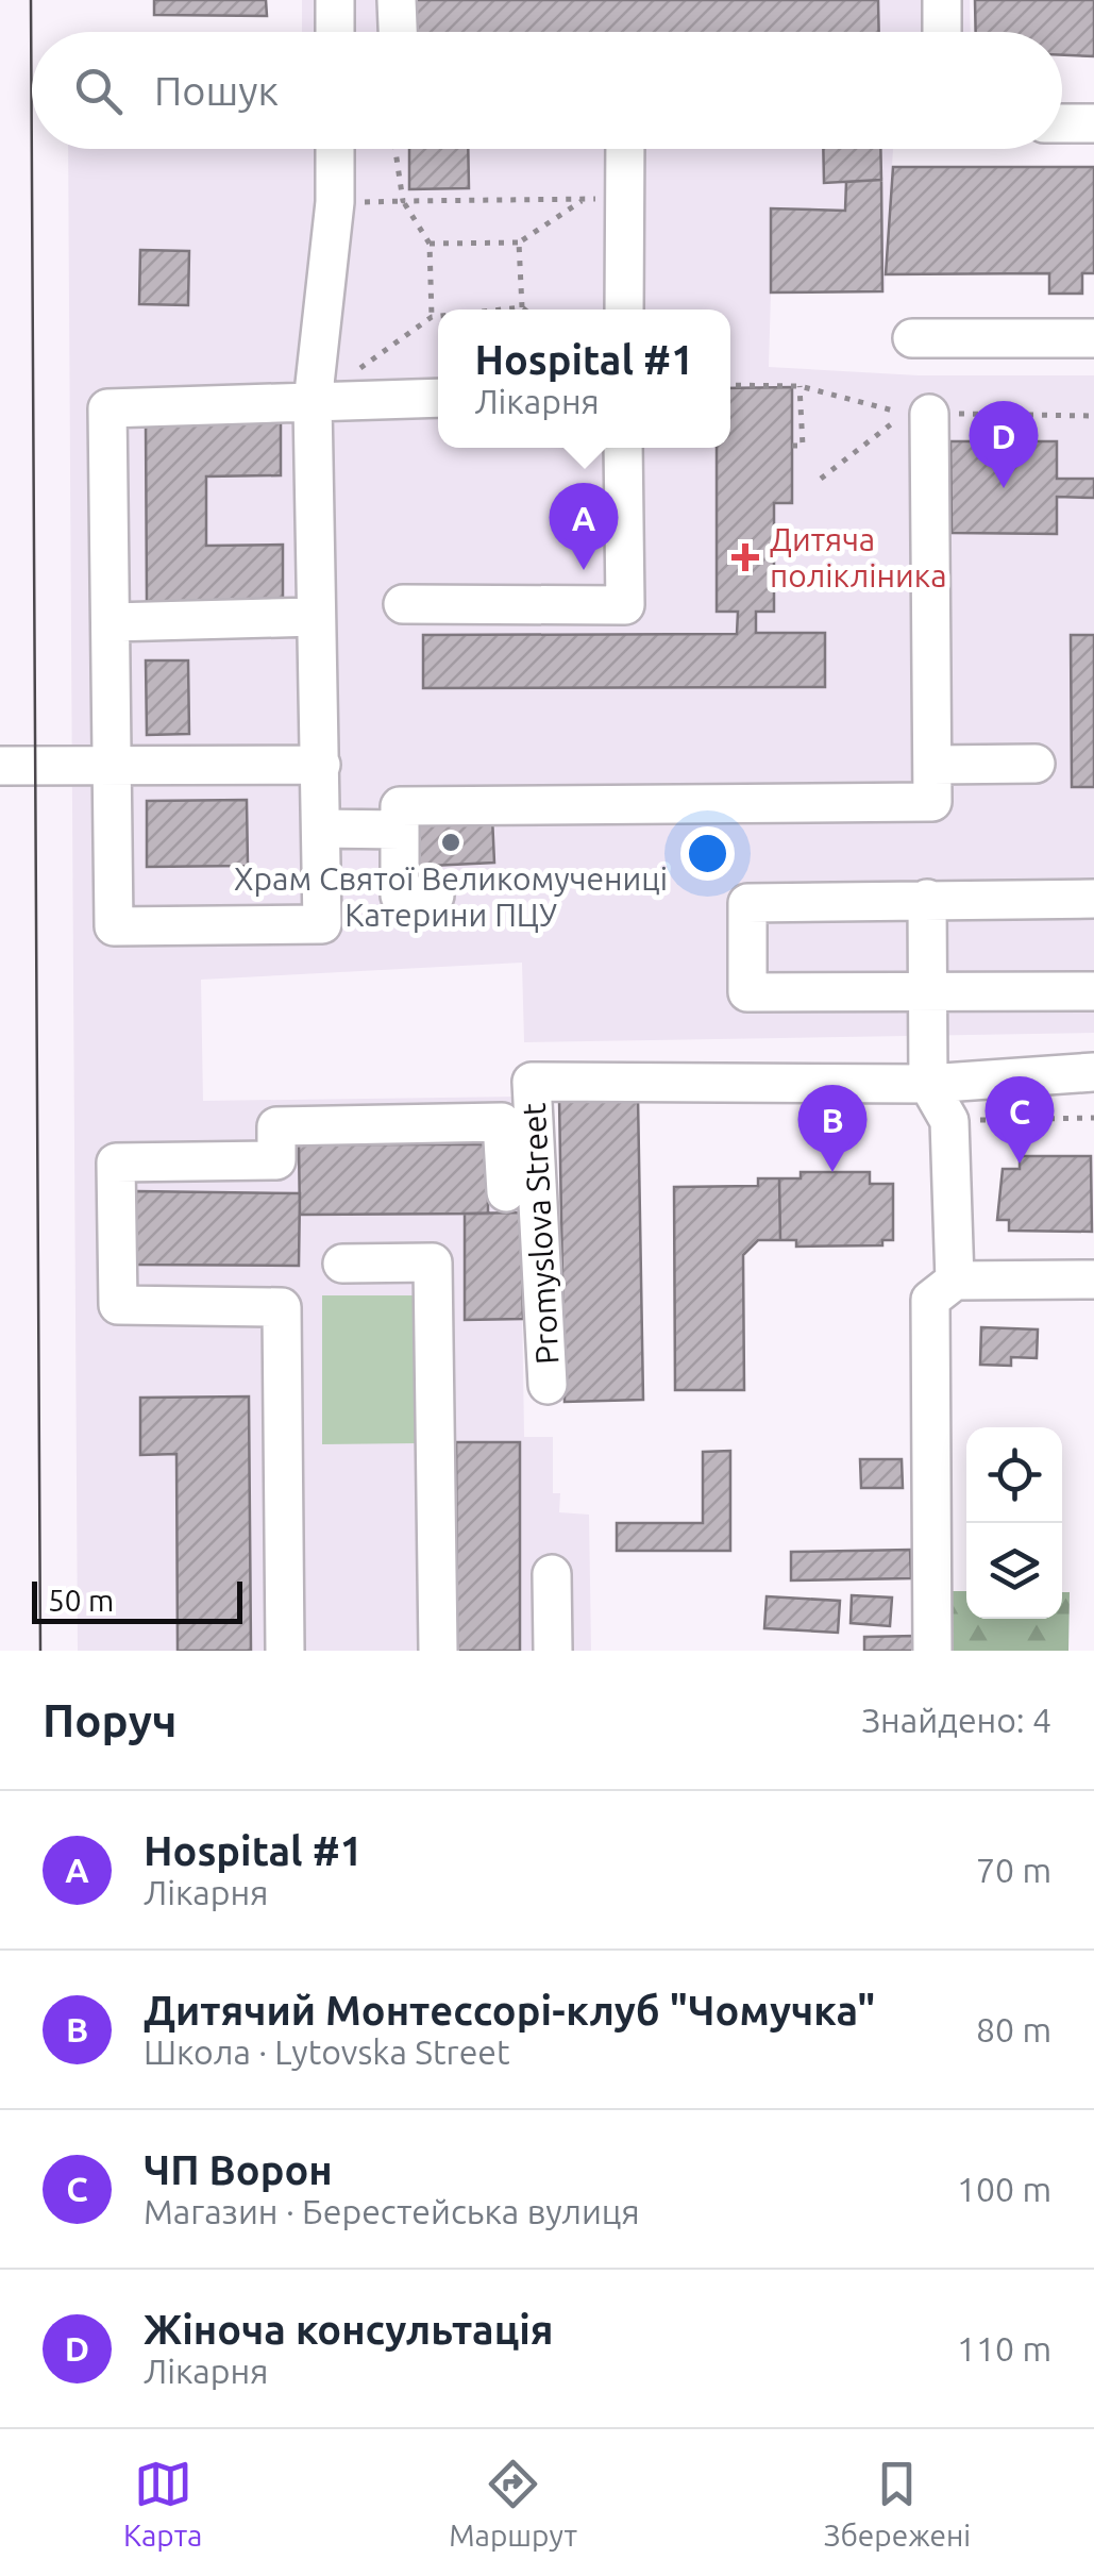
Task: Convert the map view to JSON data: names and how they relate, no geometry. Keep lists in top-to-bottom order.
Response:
{
  "streets": {
    "street": ["Promyslova Street"]
  },
  "places": {
    "health": ["Дитяча полікліника"],
    "other": ["Храм Святої Великомучениці Катерини ПЦУ"]
  },
  "scale_bar": "50 m",
  "page": {
    "search": "Пошук",
    "popup": ["Hospital #1", "Лікарня"],
    "pins": [
      "D",
      "A",
      "C",
      "B"
    ],
    "scale": "50 m",
    "heading": ["Поруч", "Знайдено: 4"],
    "list": [
      {
        "mark": "A",
        "name": "Hospital #1",
        "note": "Лікарня",
        "value": "70 m"
      },
      {
        "mark": "B",
        "name": "Дитячий Монтессорі-клуб \"Чомучка\"",
        "note": "Школа · Lytovska Street",
        "value": "80 m"
      },
      {
        "mark": "C",
        "name": "ЧП Ворон",
        "note": "Магазин · Берестейська вулиця",
        "value": "100 m"
      },
      {
        "mark": "D",
        "name": "Жіноча консультація",
        "note": "Лікарня",
        "value": "110 m"
      }
    ],
    "nav": ["Карта", "Маршрут", "Збережені"]
  }
}
